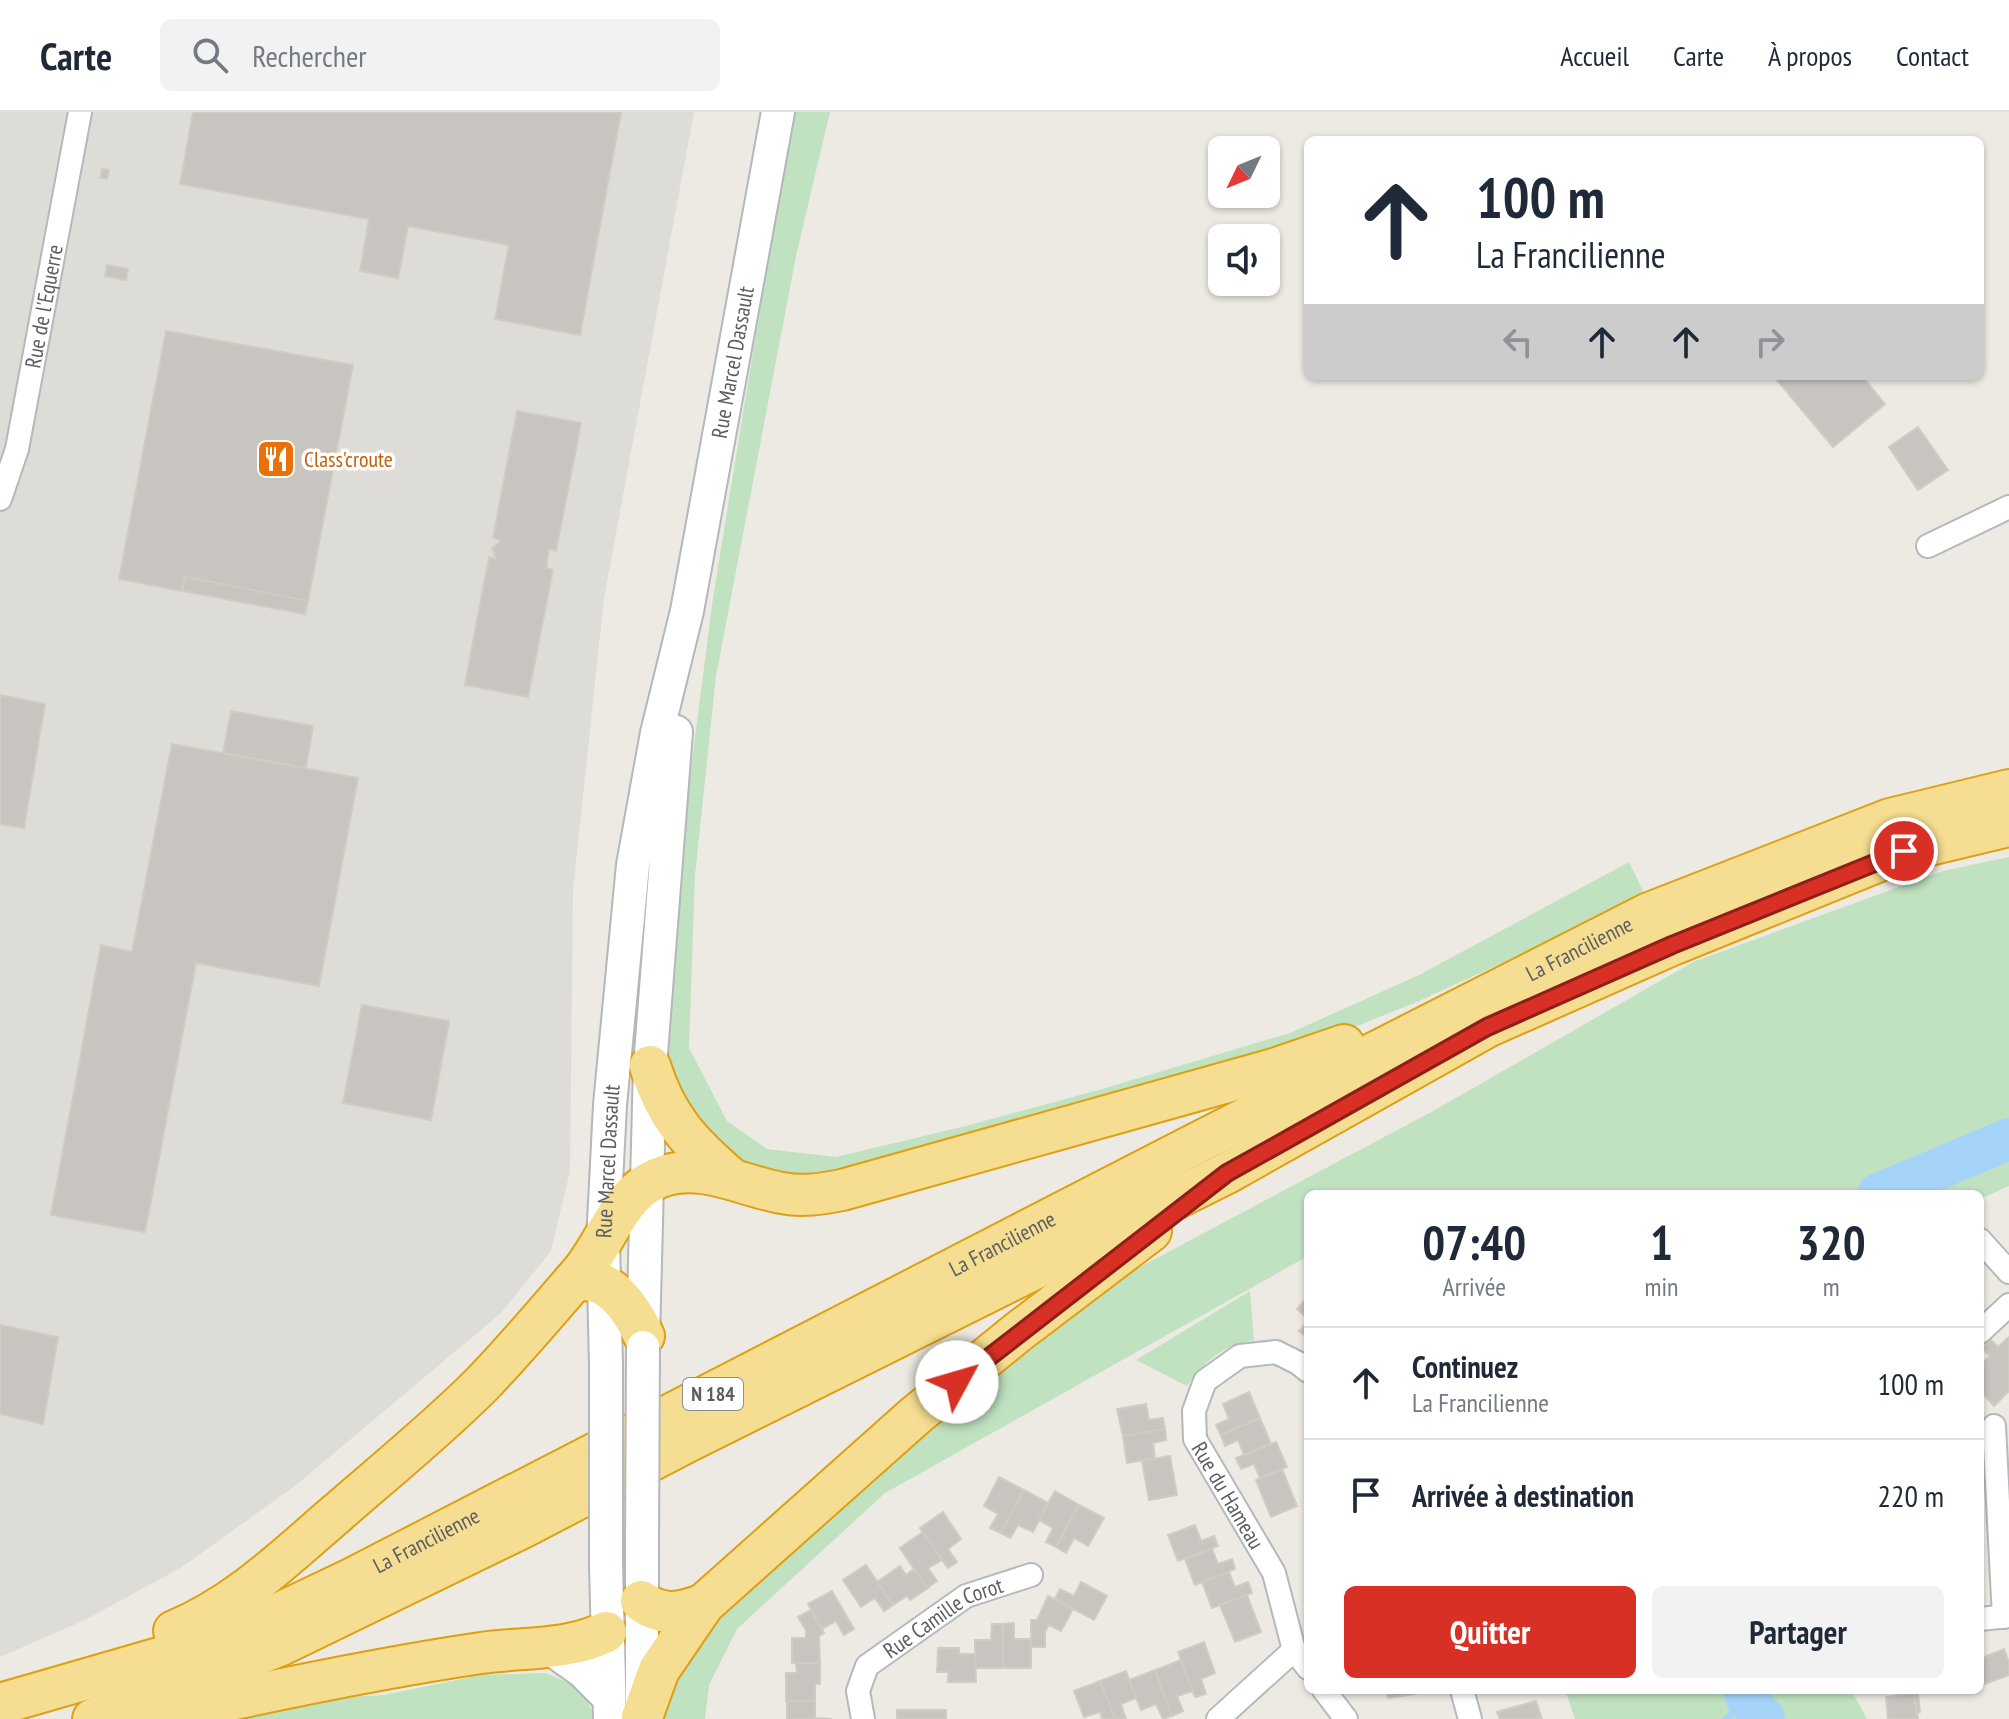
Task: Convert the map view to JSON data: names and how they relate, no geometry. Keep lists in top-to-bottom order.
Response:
{
  "streets": {
    "highway": ["La Francilienne", "N 184"],
    "street": [
      "Rue de l'Equerre",
      "Rue Marcel Dassault",
      "Rue du Hameau",
      "Rue Camille Corot"
    ]
  },
  "places": {
    "restaurant": ["Class'croute"]
  },
  "north": "bottom left",
  "page": {
    "header": "Carte",
    "search": "Rechercher",
    "nav": [
      "Accueil",
      "Carte",
      "À propos",
      "Contact"
    ],
    "turn": ["100 m", "La Francilienne"],
    "eta": [
      "07:40",
      "Arrivée",
      "1",
      "min",
      "320",
      "m"
    ],
    "list": [
      {
        "name": "Continuez",
        "note": "La Francilienne",
        "value": "100 m"
      },
      {
        "name": "Arrivée à destination",
        "value": "220 m"
      }
    ],
    "buttons": ["Quitter", "Partager"]
  }
}
